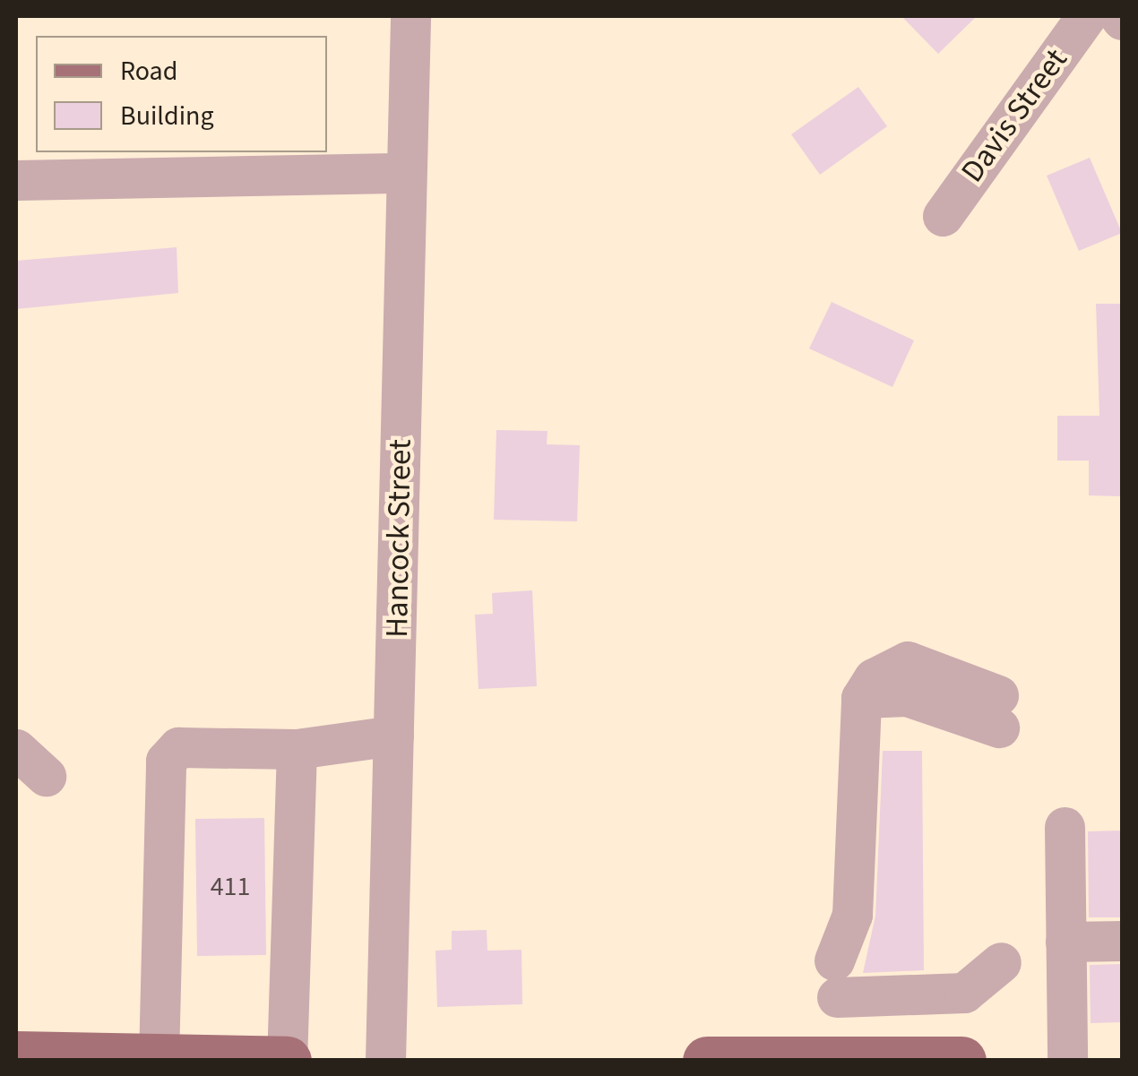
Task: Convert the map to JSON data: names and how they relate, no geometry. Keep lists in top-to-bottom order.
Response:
{
  "streets": {
    "street": ["Davis Street", "Hancock Street"]
  },
  "house_numbers": ["411"],
  "legend": ["Road", "Building"]
}
